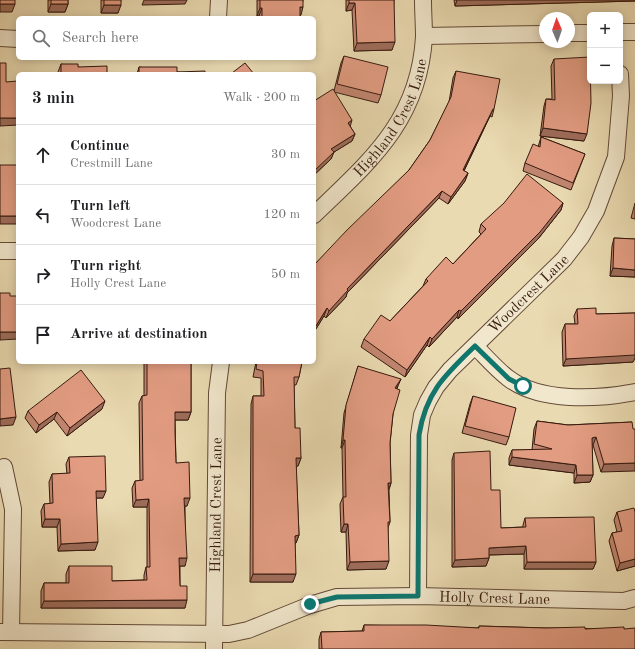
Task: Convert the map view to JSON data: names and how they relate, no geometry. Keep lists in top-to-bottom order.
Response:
{
  "streets": {
    "street": ["Highland Crest Lane", "Woodcrest Lane", "Holly Crest Lane"]
  },
  "crossings": [
    ["Highland Crest Lane", "Holly Crest Lane"],
    ["Woodcrest Lane", "Holly Crest Lane"]
  ],
  "north": "top",
  "page": {
    "map_buttons": ["+", "−"],
    "search": "Search here",
    "heading": ["3 min", "Walk · 200 m"],
    "list": [
      ["Continue", "Crestmill Lane", "30 m"],
      ["Turn left", "Woodcrest Lane", "120 m"],
      ["Turn right", "Holly Crest Lane", "50 m"],
      "Arrive at destination"
    ]
  }
}
